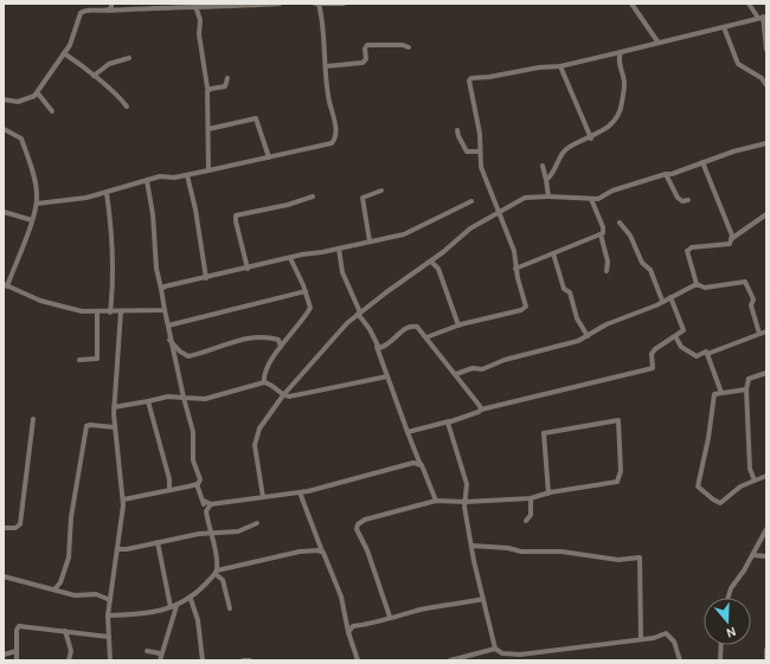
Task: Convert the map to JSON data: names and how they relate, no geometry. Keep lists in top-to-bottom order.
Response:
{
  "north": "bottom"
}
